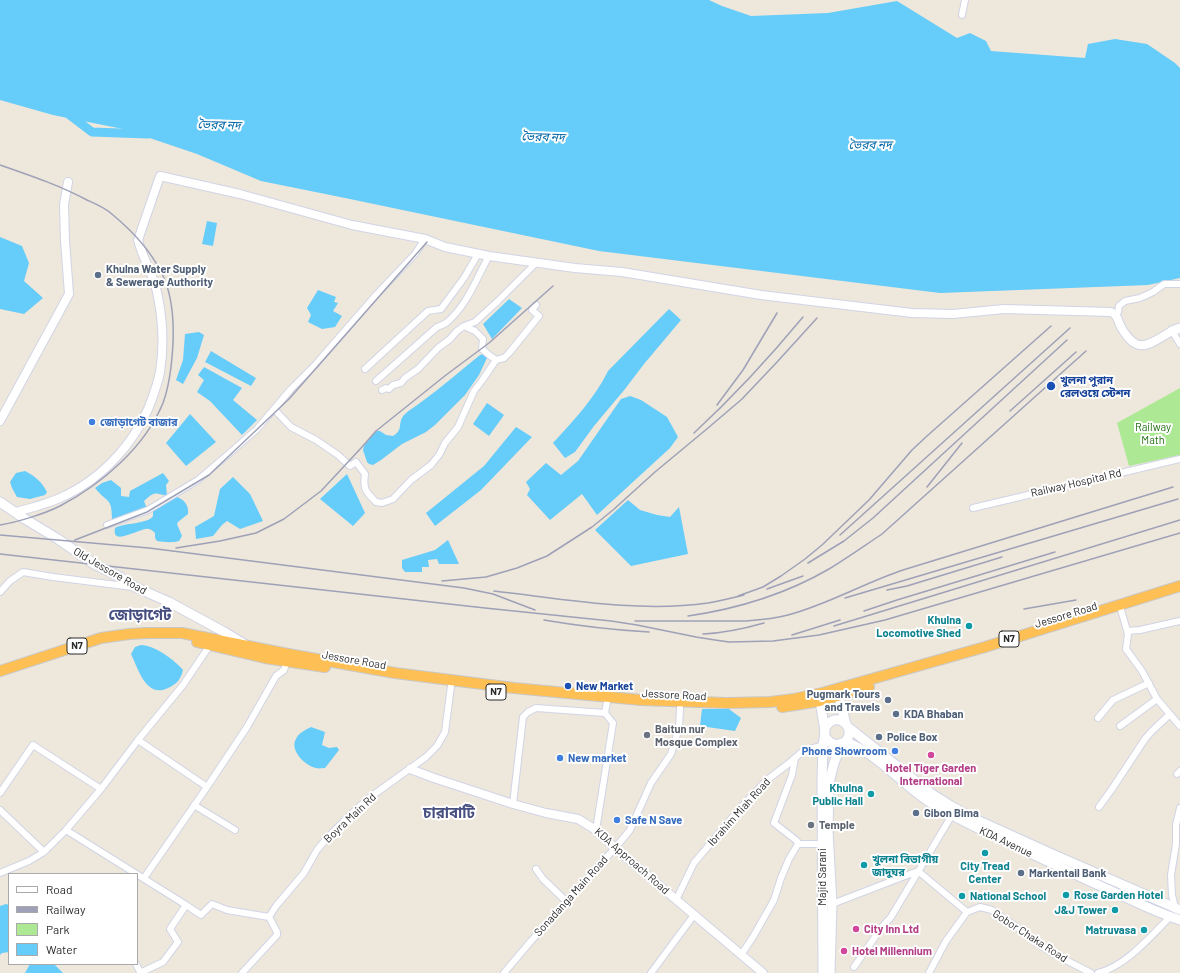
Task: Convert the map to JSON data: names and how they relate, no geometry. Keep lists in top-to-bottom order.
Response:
{
  "streets": {
    "highway": ["Jessore Road", "N7"],
    "main road": ["Old Jessore Road", "KDA Avenue", "Majid Sarani"],
    "street": [
      "Railway Hospital Rd",
      "Ibrahim Miah Road",
      "Boyra Main Rd",
      "KDA Approach Road",
      "Sonadanga Main Road",
      "Gobor Chaka Road"
    ]
  },
  "crossings": [
    ["Old Jessore Road", "Jessore Road"],
    ["Jessore Road", "N7"],
    ["Jessore Road", "Boyra Main Rd"],
    ["Jessore Road", "Majid Sarani"],
    ["Jessore Road", "Sonadanga Main Road"],
    ["Ibrahim Miah Road", "KDA Approach Road"],
    ["Ibrahim Miah Road", "Majid Sarani"],
    ["Boyra Main Rd", "KDA Approach Road"],
    ["KDA Avenue", "Majid Sarani"],
    ["KDA Approach Road", "Sonadanga Main Road"]
  ],
  "districts": ["জোড়াগেট", "চারাবাটি"],
  "water": ["ভৈরব নদ"],
  "parks": ["Railway Math"],
  "places": [
    "Khulna Water Supply & Sewerage Authority",
    "খুলনা পুরান রেলওয়ে স্টেশন",
    "জোড়াগেট বাজার",
    "Khulna Locomotive Shed",
    "New Market",
    "Pugmark Tours and Travels",
    "KDA Bhaban",
    "Baitun nur Mosque Complex",
    "Police Box",
    "Phone Showroom",
    "Hotel Tiger Garden International",
    "New market",
    "Khulna Public Hall",
    "Gibon Bima",
    "Safe N Save",
    "Temple",
    "City Tread Center",
    "খুলনা বিভাগীয় জাদুঘর",
    "Markentail Bank",
    "Rose Garden Hotel",
    "National School",
    "J&J Tower",
    "City Inn Ltd",
    "Matruvasa",
    "Hotel Millennium"
  ],
  "legend": [
    "Road",
    "Railway",
    "Park",
    "Water"
  ]
}
